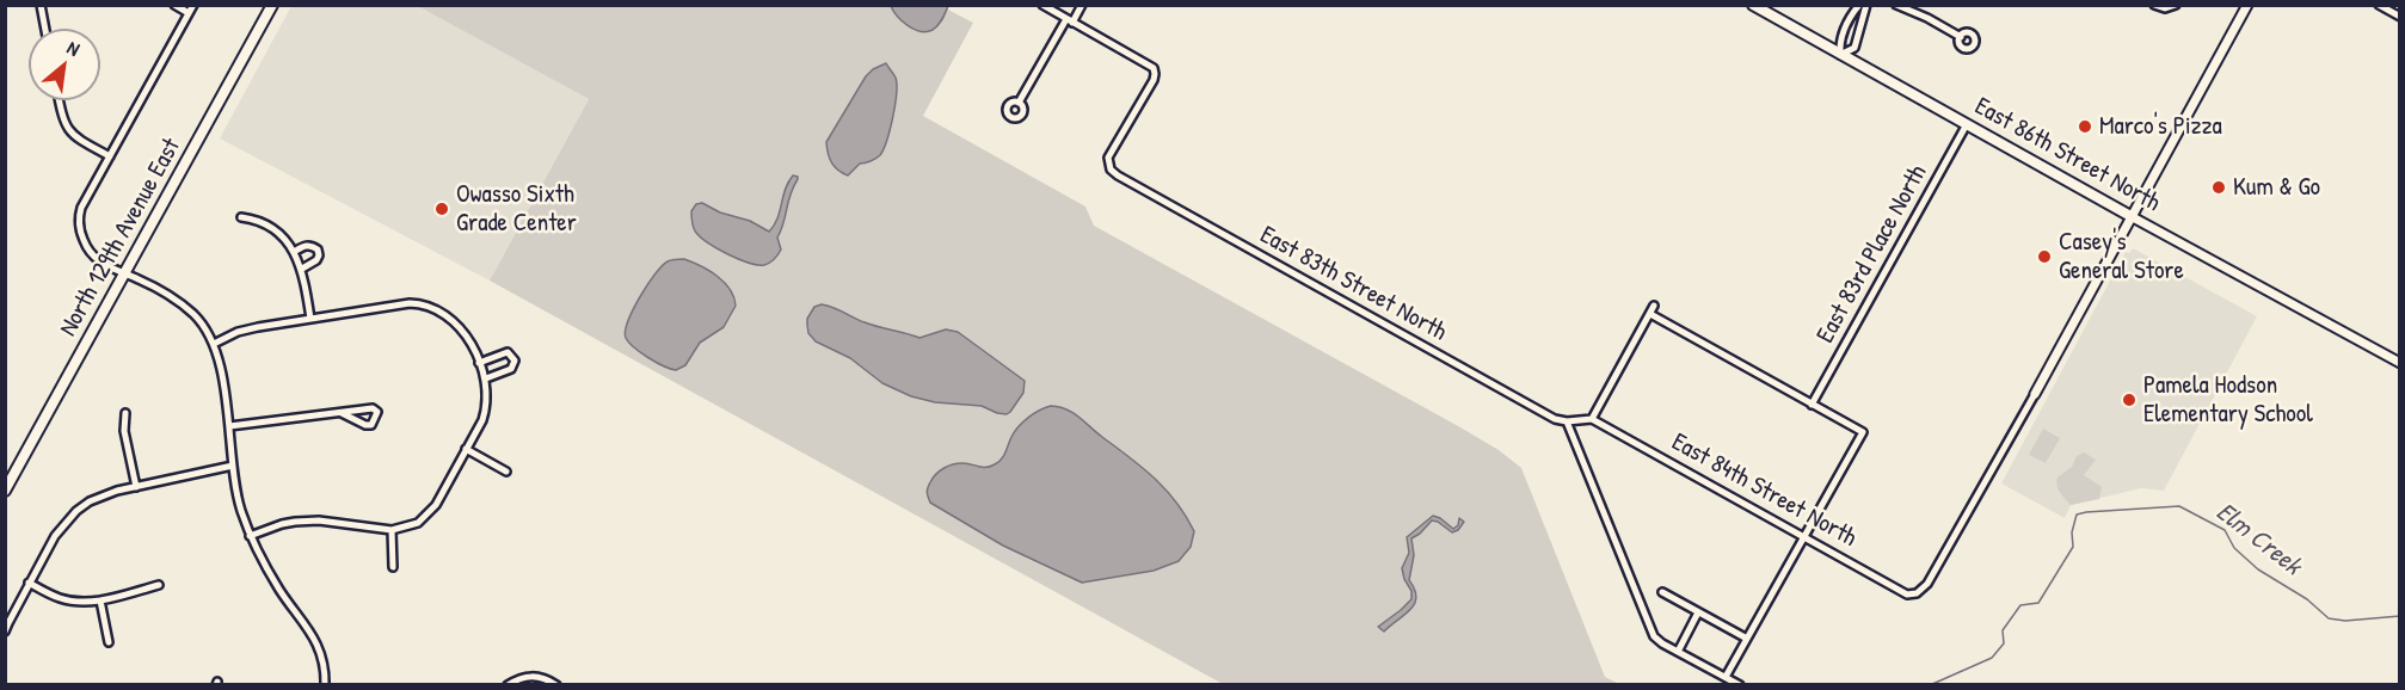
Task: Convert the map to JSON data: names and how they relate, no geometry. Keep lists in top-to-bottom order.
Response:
{
  "streets": {
    "main road": ["East 86th Street North", "North 129th Avenue East"],
    "street": ["East 83rd Place North", "East 83th Street North", "East 84th Street North"]
  },
  "crossings": [
    ["East 86th Street North", "East 83rd Place North"],
    ["East 83th Street North", "East 84th Street North"]
  ],
  "water": ["Elm Creek"],
  "places": [
    "Marco's Pizza",
    "Kum & Go",
    "Owasso Sixth Grade Center",
    "Casey's General Store",
    "Pamela Hodson Elementary School"
  ],
  "north": "top right"
}
